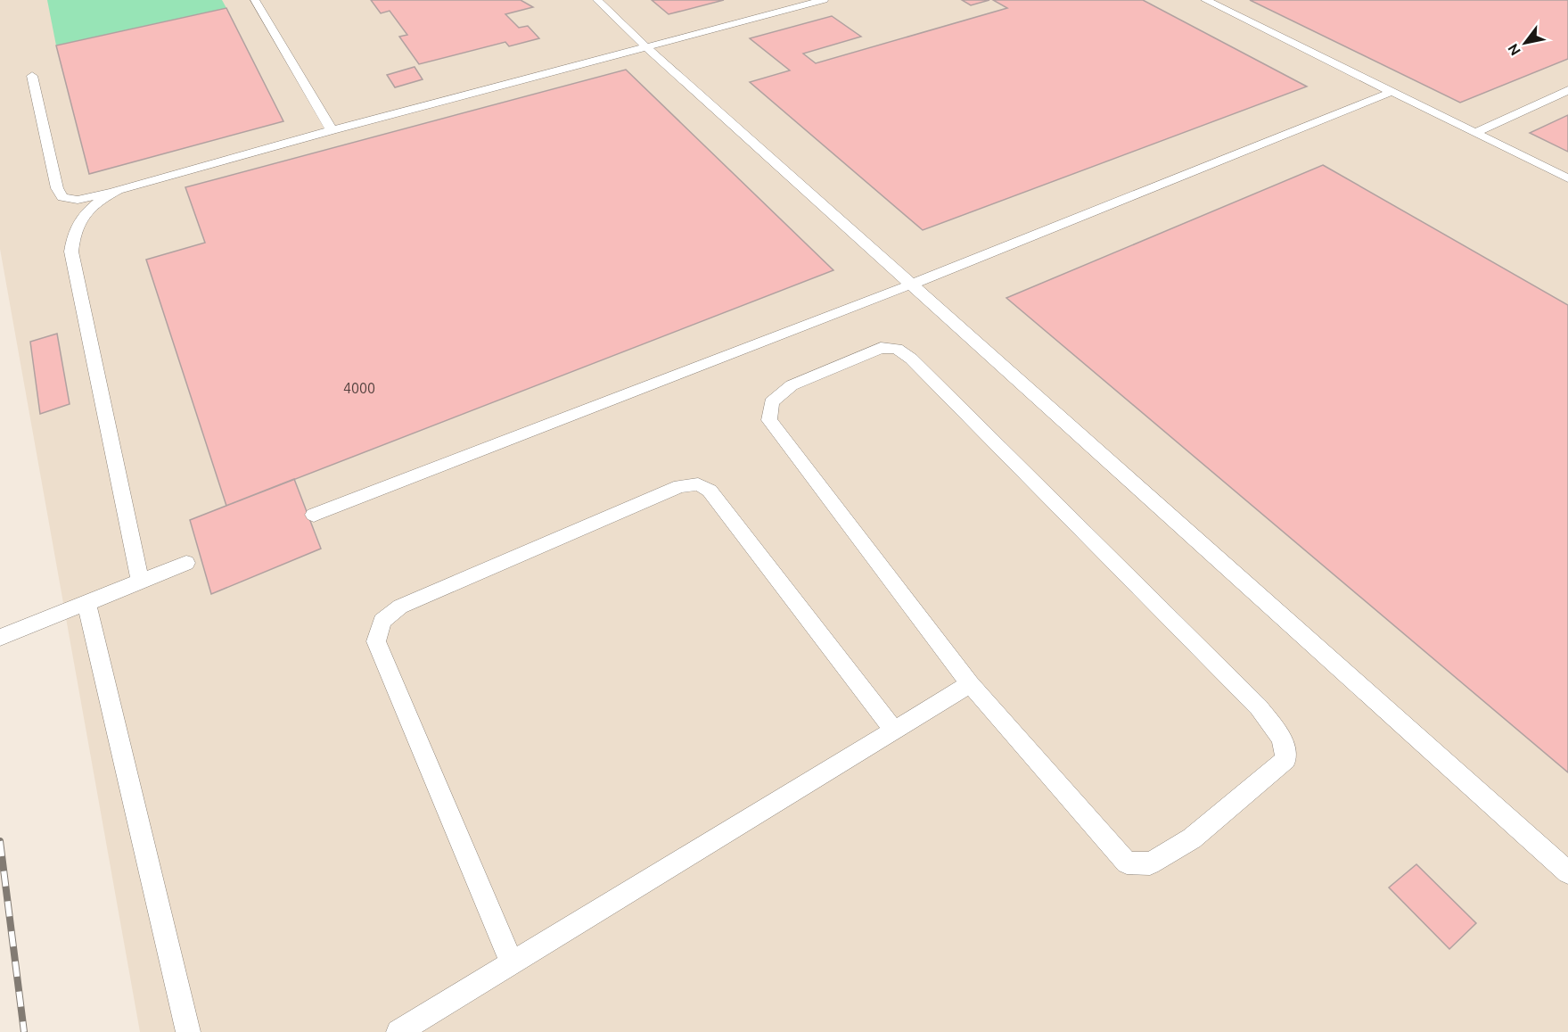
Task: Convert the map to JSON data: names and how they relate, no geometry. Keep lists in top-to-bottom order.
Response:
{
  "house_numbers": ["4000"],
  "north": "bottom left"
}
